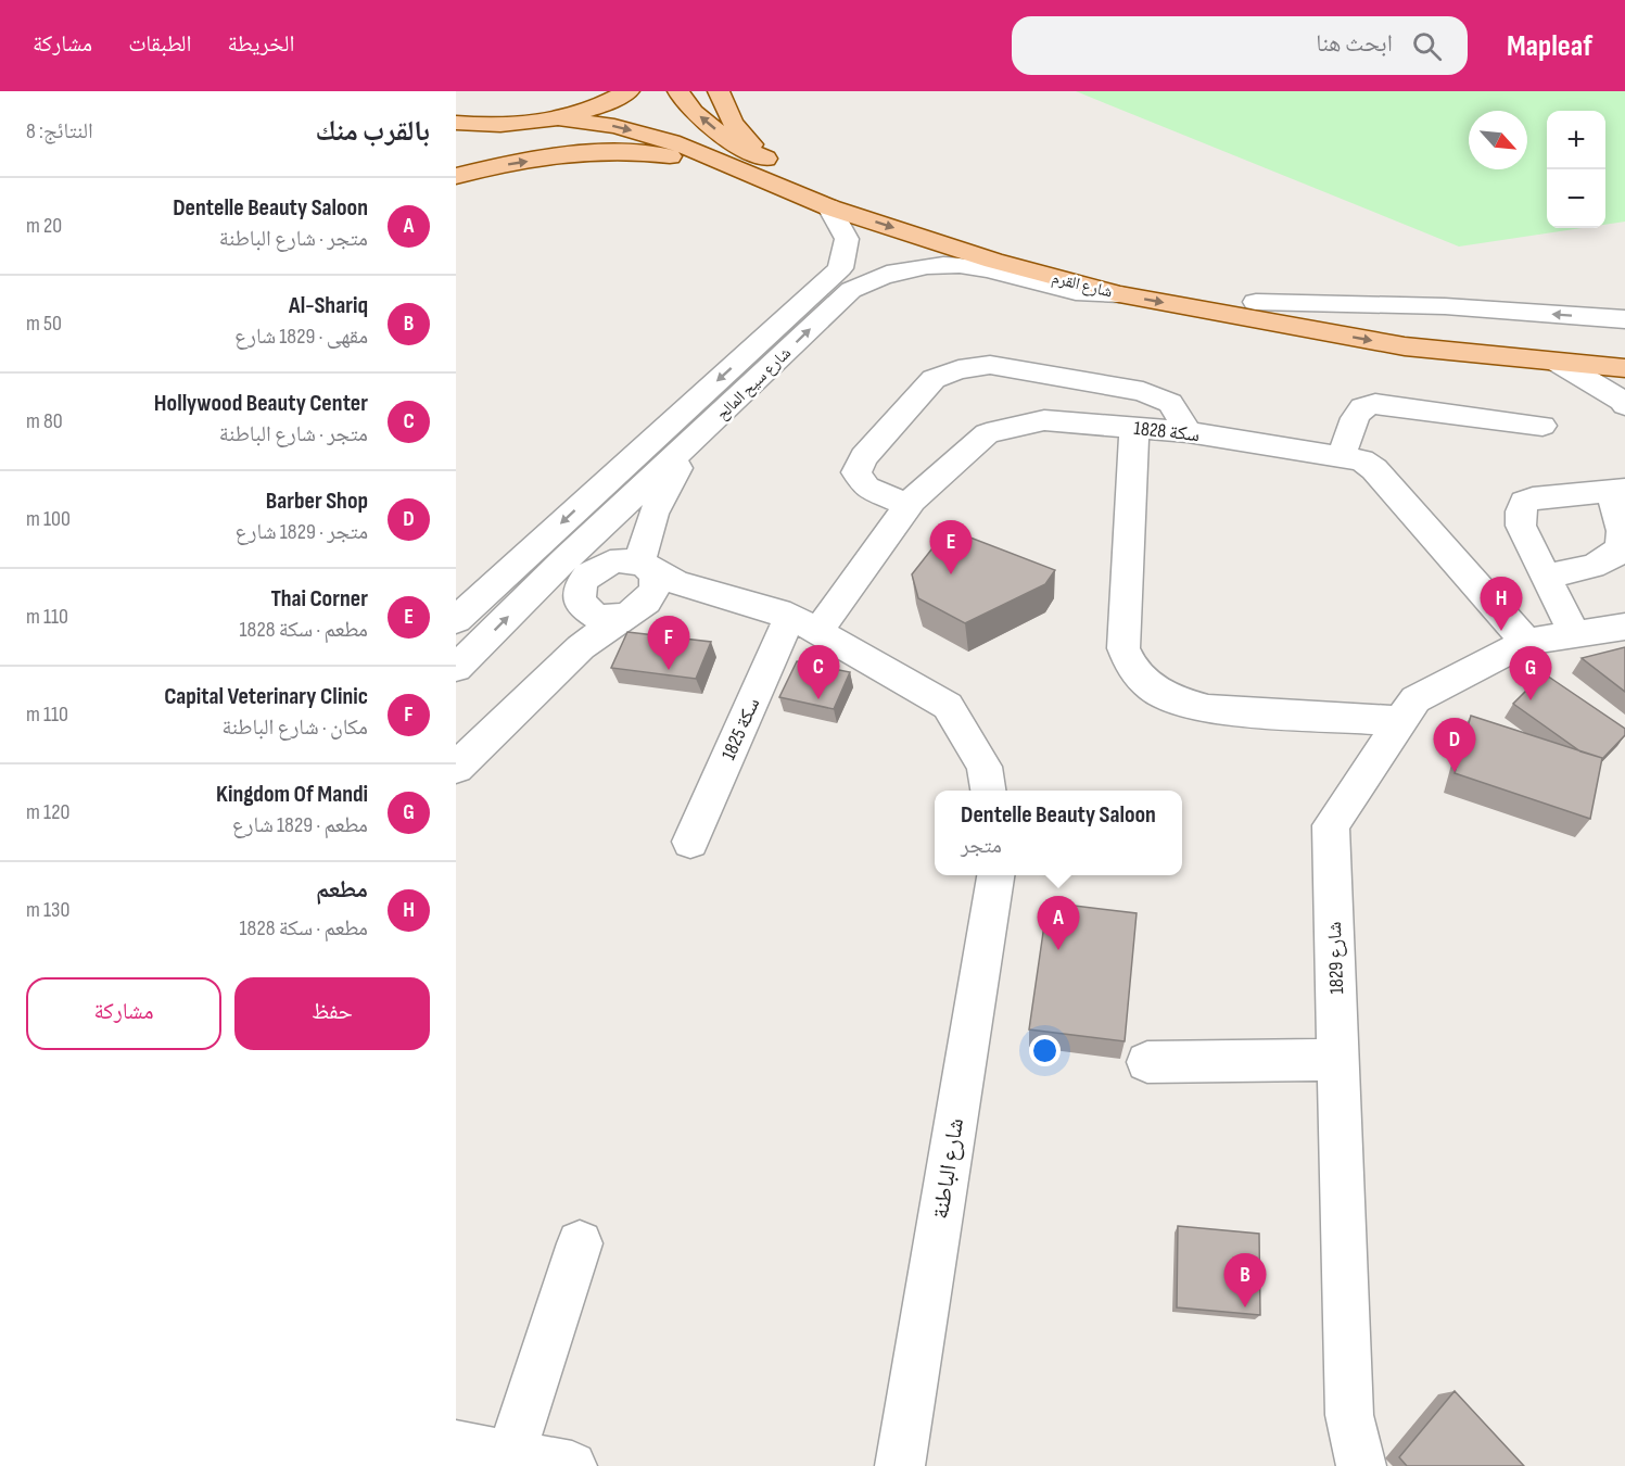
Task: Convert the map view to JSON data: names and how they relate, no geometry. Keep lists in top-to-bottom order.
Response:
{
  "streets": {
    "main road": ["شارع القرم"],
    "street": [
      "شارع سيح المالح",
      "سكة 1828",
      "سكة 1825",
      "1829 شارع",
      "شارع الباطنة"
    ]
  },
  "crossings": [
    ["شارع القرم", "شارع سيح المالح"],
    ["سكة 1828", "سكة 1825"],
    ["سكة 1828", "1829 شارع"]
  ],
  "north": "bottom right",
  "page": {
    "header": "Mapleaf",
    "search": "ابحث هنا",
    "nav": ["الخريطة", "الطبقات", "مشاركة"],
    "heading": ["بالقرب منك", "النتائج: 8"],
    "map_buttons": ["+", "−"],
    "list": [
      {
        "mark": "A",
        "name": "Dentelle Beauty Saloon",
        "note": "متجر · شارع الباطنة",
        "value": "20 m"
      },
      {
        "mark": "B",
        "name": "Al-Shariq",
        "note": "مقهى · 1829 شارع",
        "value": "50 m"
      },
      {
        "mark": "C",
        "name": "Hollywood Beauty Center",
        "note": "متجر · شارع الباطنة",
        "value": "80 m"
      },
      {
        "mark": "D",
        "name": "Barber Shop",
        "note": "متجر · 1829 شارع",
        "value": "100 m"
      },
      {
        "mark": "E",
        "name": "Thai Corner",
        "note": "مطعم · سكة 1828",
        "value": "110 m"
      },
      {
        "mark": "F",
        "name": "Capital Veterinary Clinic",
        "note": "مكان · شارع الباطنة",
        "value": "110 m"
      },
      {
        "mark": "G",
        "name": "Kingdom Of Mandi",
        "note": "مطعم · 1829 شارع",
        "value": "120 m"
      },
      {
        "mark": "H",
        "name": "مطعم",
        "note": "مطعم · سكة 1828",
        "value": "130 m"
      }
    ],
    "pins": [
      "E",
      "H",
      "F",
      "C",
      "G",
      "D",
      "A",
      "B"
    ],
    "popup": ["Dentelle Beauty Saloon", "متجر"],
    "buttons": ["حفظ", "مشاركة"]
  }
}
